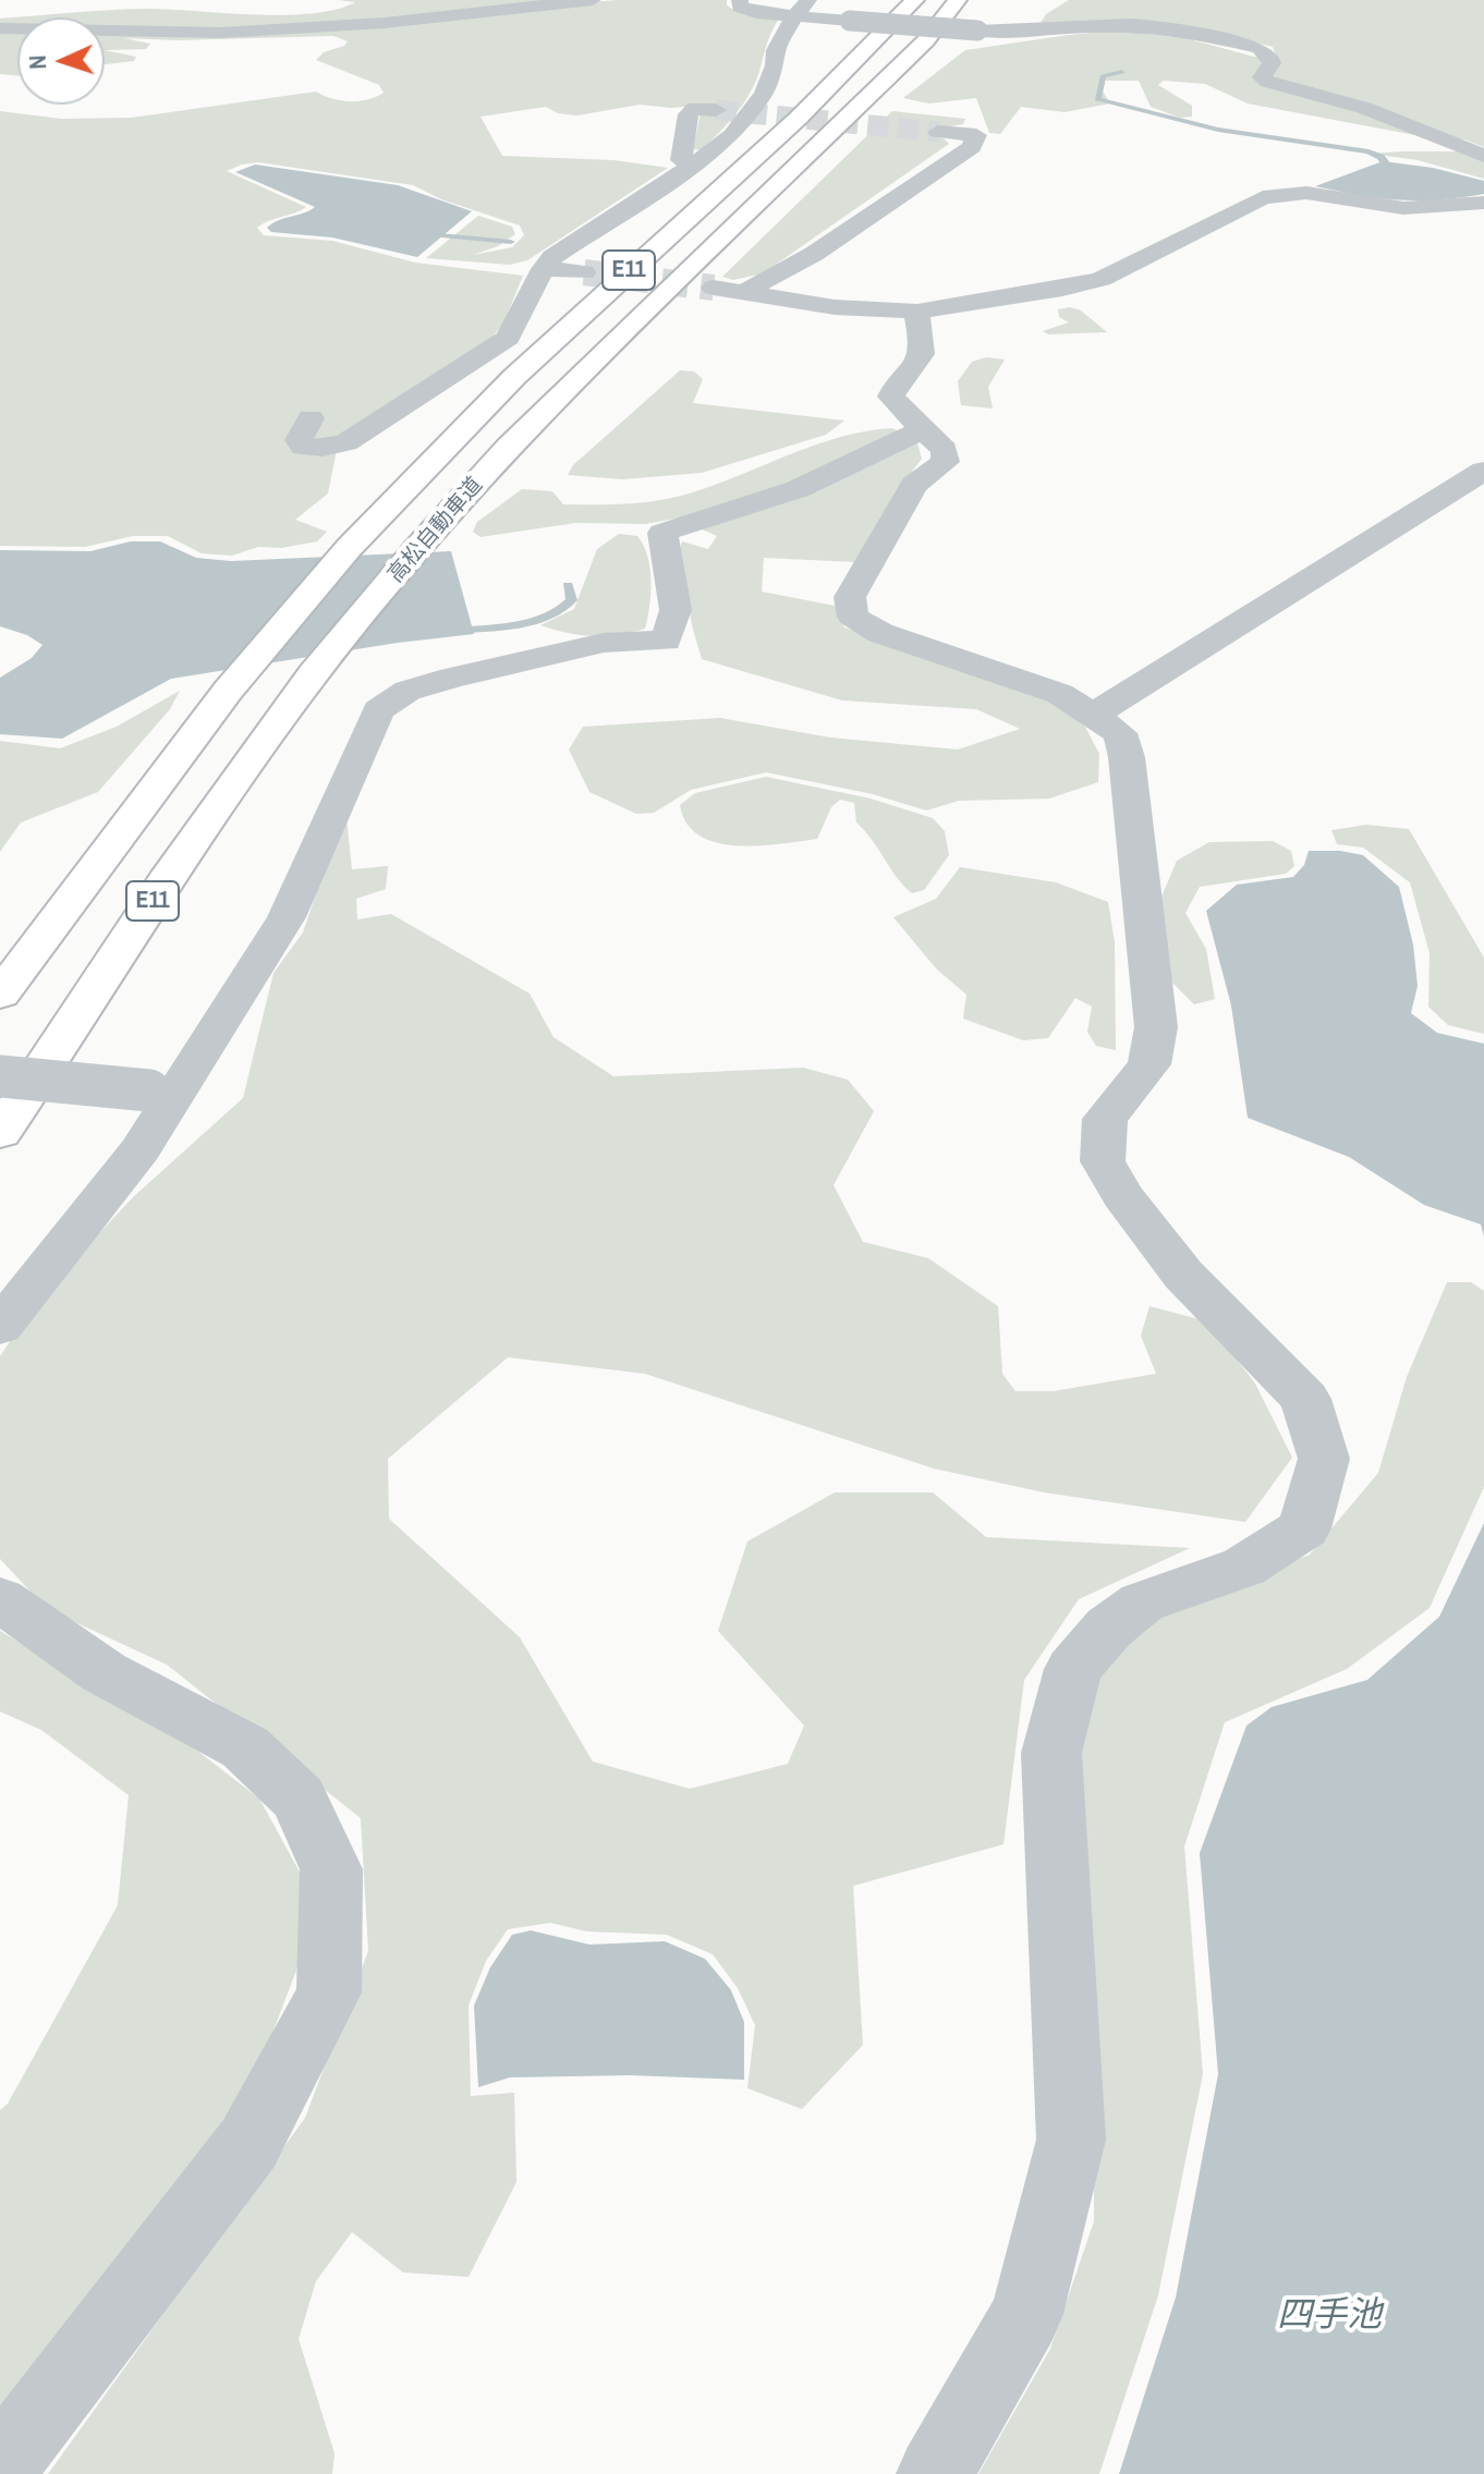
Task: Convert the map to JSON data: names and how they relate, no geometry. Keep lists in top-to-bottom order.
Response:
{
  "streets": {
    "highway": ["E11", "高松自動車道"]
  },
  "water": ["四手池"],
  "north": "left"
}
